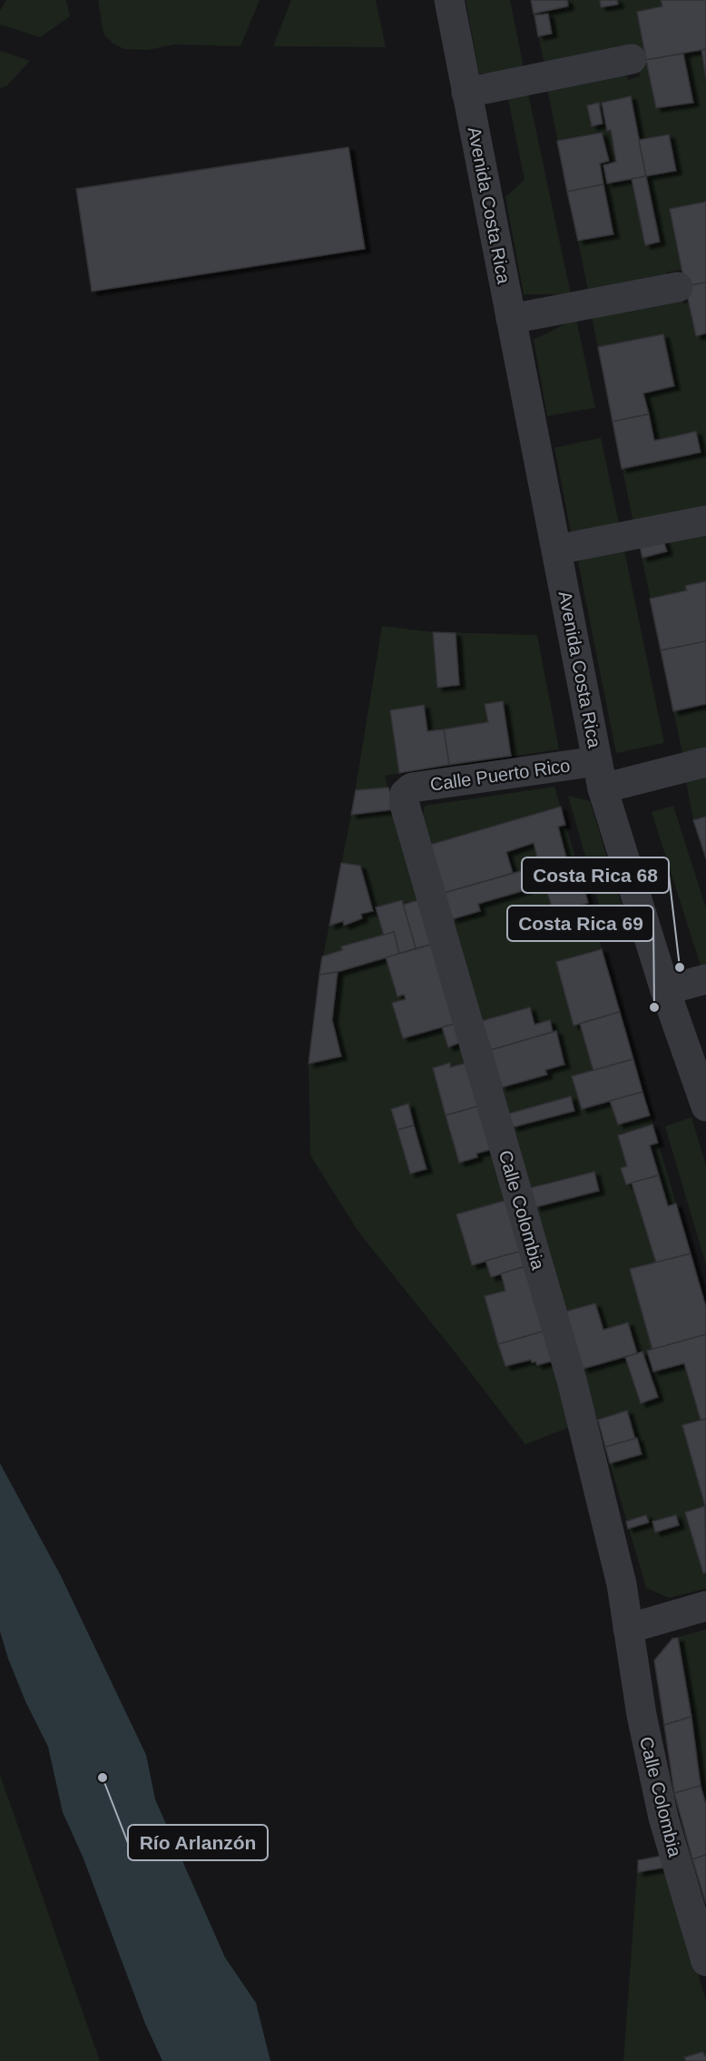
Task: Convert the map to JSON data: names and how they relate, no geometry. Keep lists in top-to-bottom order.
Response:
{
  "streets": {
    "street": ["Avenida Costa Rica", "Calle Puerto Rico", "Calle Colombia"]
  },
  "crossings": [
    ["Avenida Costa Rica", "Calle Puerto Rico"],
    ["Calle Puerto Rico", "Calle Colombia"]
  ],
  "places": ["Costa Rica 68", "Costa Rica 69", "Río Arlanzón"]
}
